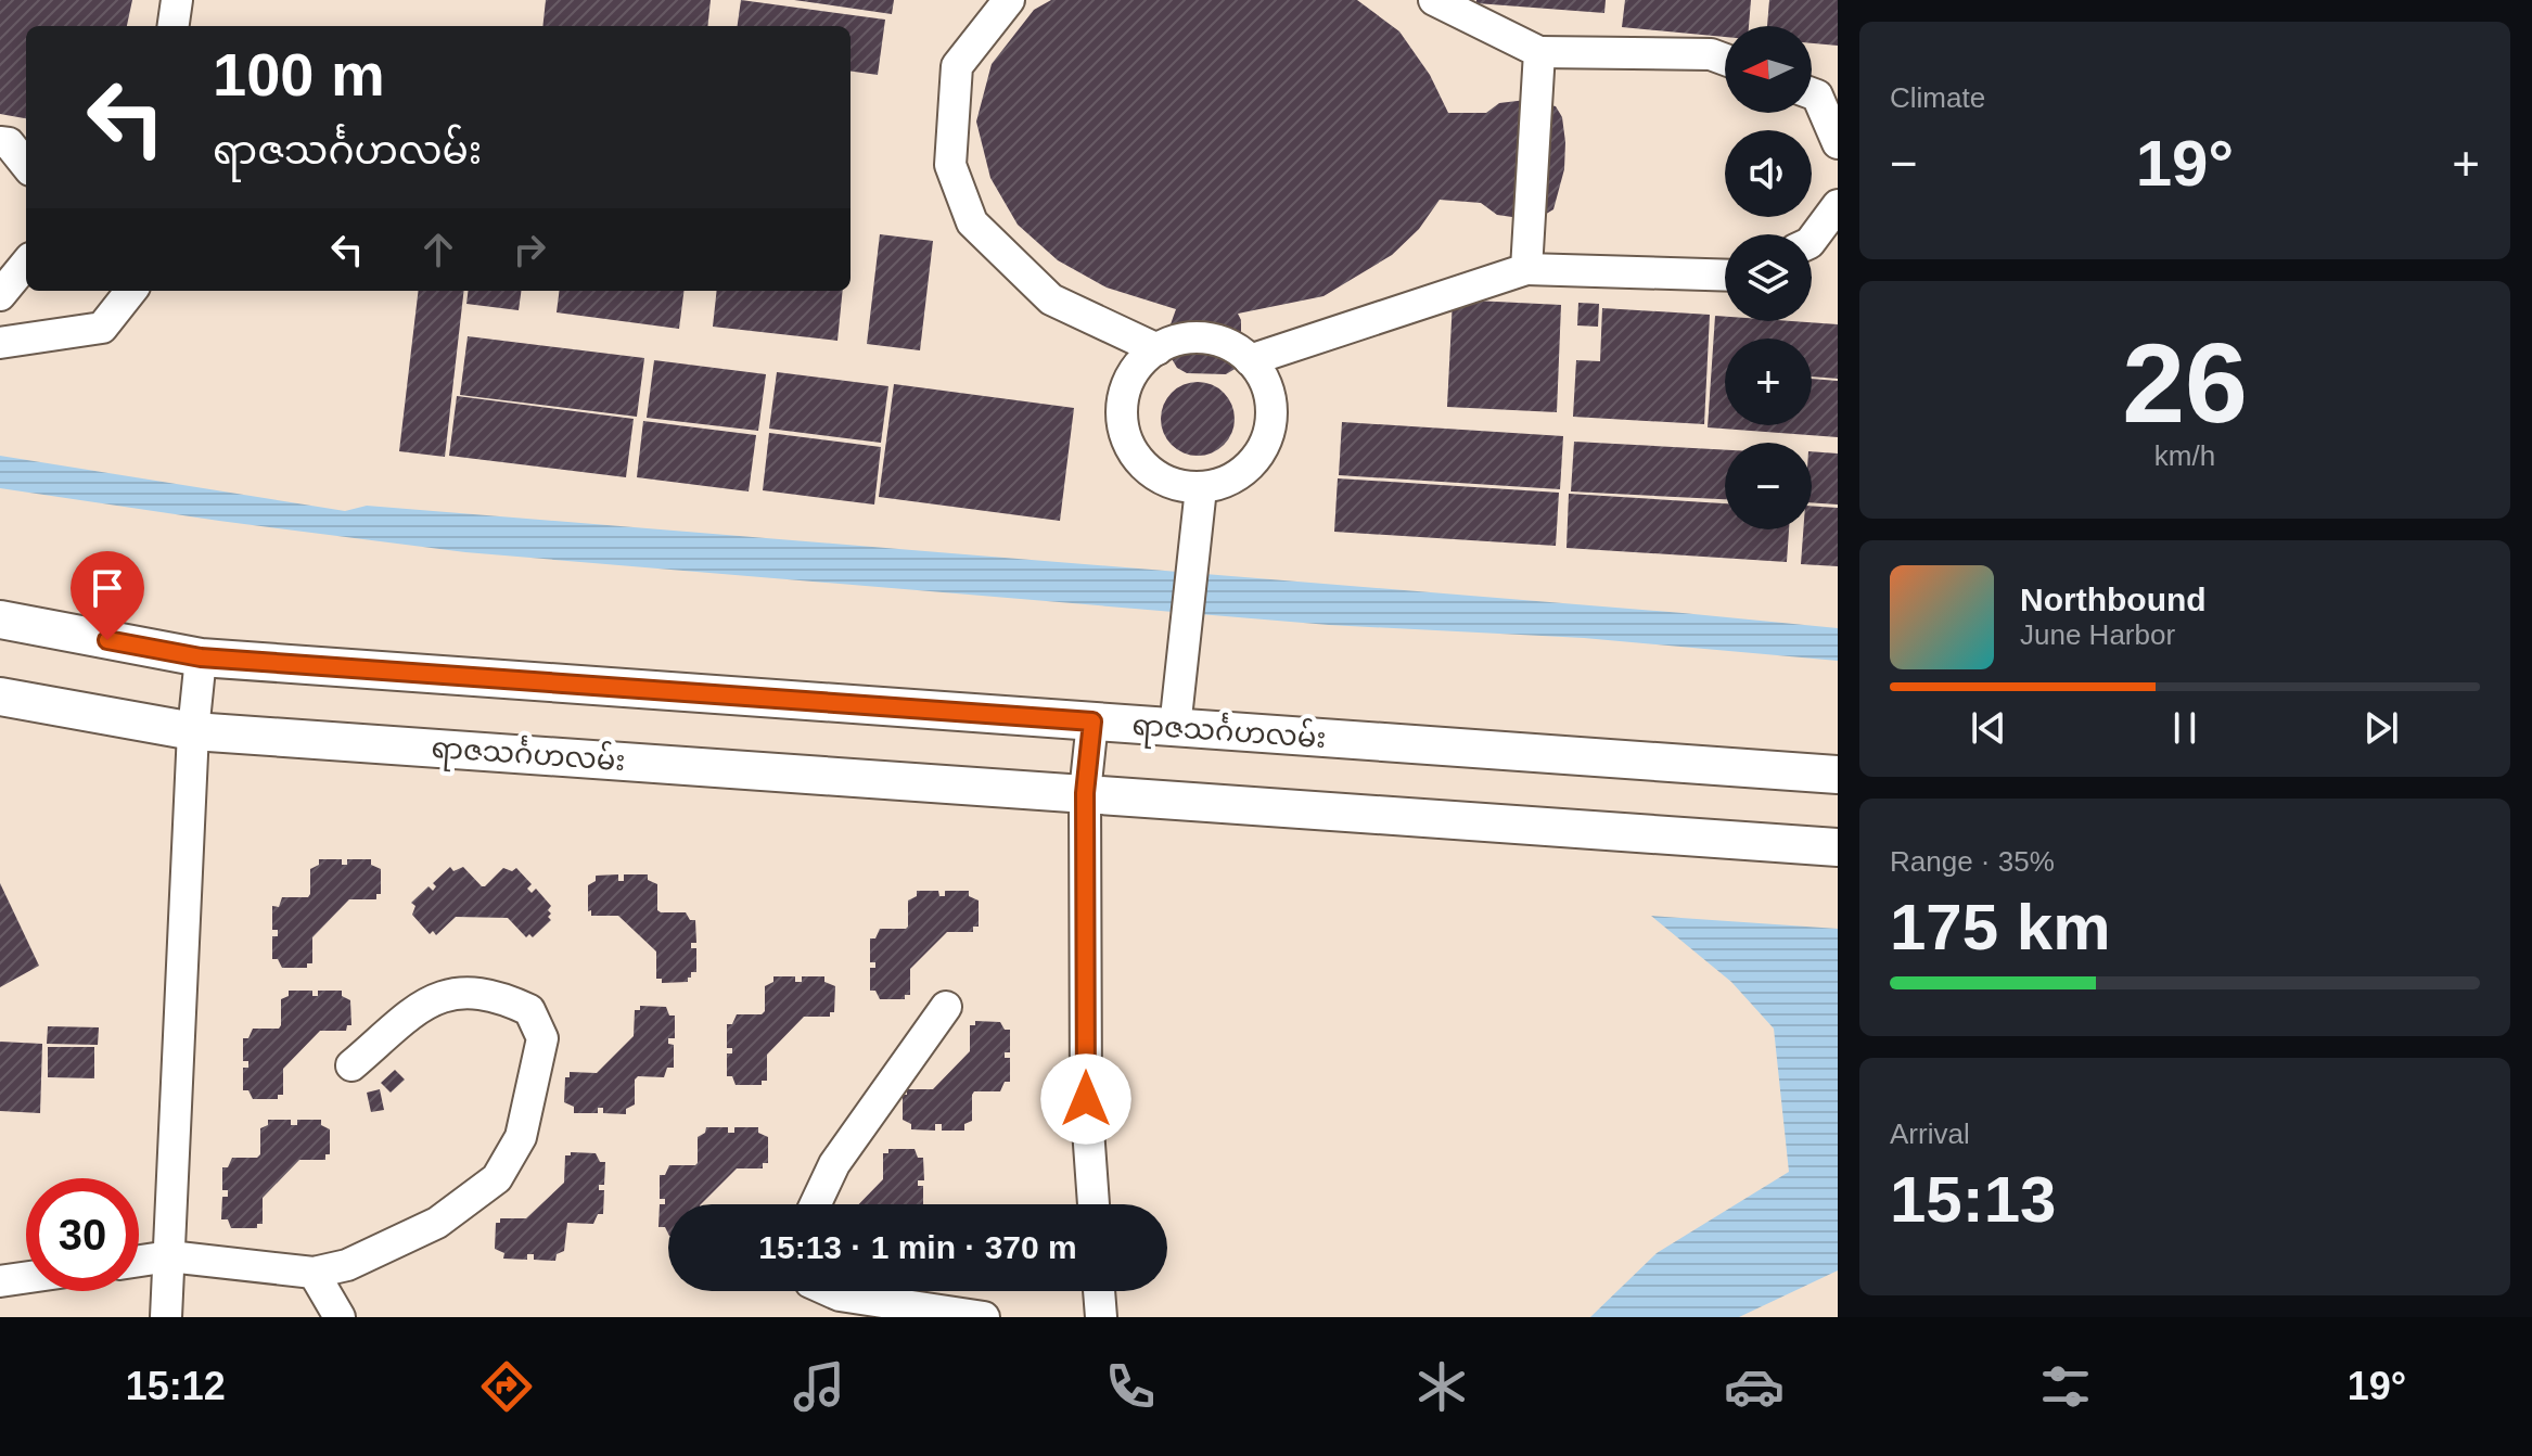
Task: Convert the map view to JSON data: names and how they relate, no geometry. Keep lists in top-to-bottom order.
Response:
{
  "streets": {
    "main road": ["ရာဇသင်္ဂဟလမ်း"]
  },
  "north": "left",
  "page": {
    "tile": [
      "Climate",
      ["26", "km/h"],
      ["Range · 35%", "175 km"],
      ["Arrival", "15:13"]
    ],
    "map_buttons": ["+", "−"],
    "turn": ["100 m", "ရာဇသင်္ဂဟလမ်း"],
    "heat": ["−", "19°", "+"],
    "song": ["Northbound", "June Harbor"],
    "limit": "30",
    "trip": "15:13 · 1 min · 370 m",
    "tabs": ["15:12", "19°"]
  }
}
